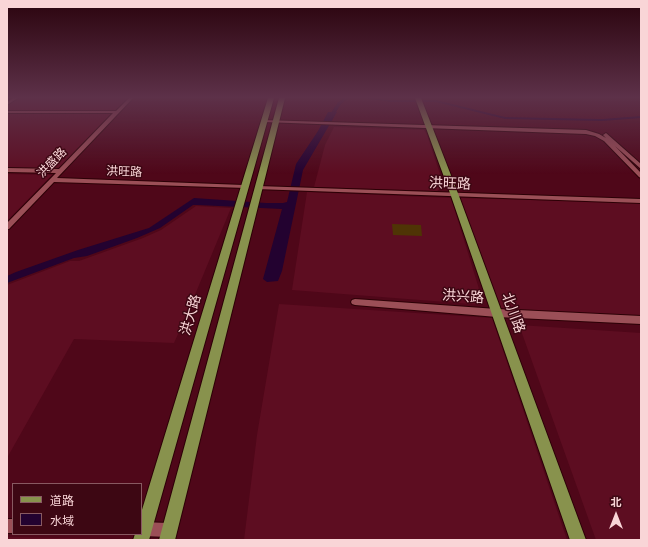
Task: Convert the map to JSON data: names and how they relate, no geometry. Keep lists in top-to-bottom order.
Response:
{
  "streets": {
    "main road": ["北川路", "洪大路"],
    "street": ["洪盛路", "洪旺路", "洪兴路"]
  },
  "crossings": [
    ["洪盛路", "洪旺路"],
    ["洪旺路", "北川路"],
    ["洪旺路", "洪大路"],
    ["洪兴路", "北川路"]
  ],
  "legend": ["道路", "水域"],
  "north": "top"
}
